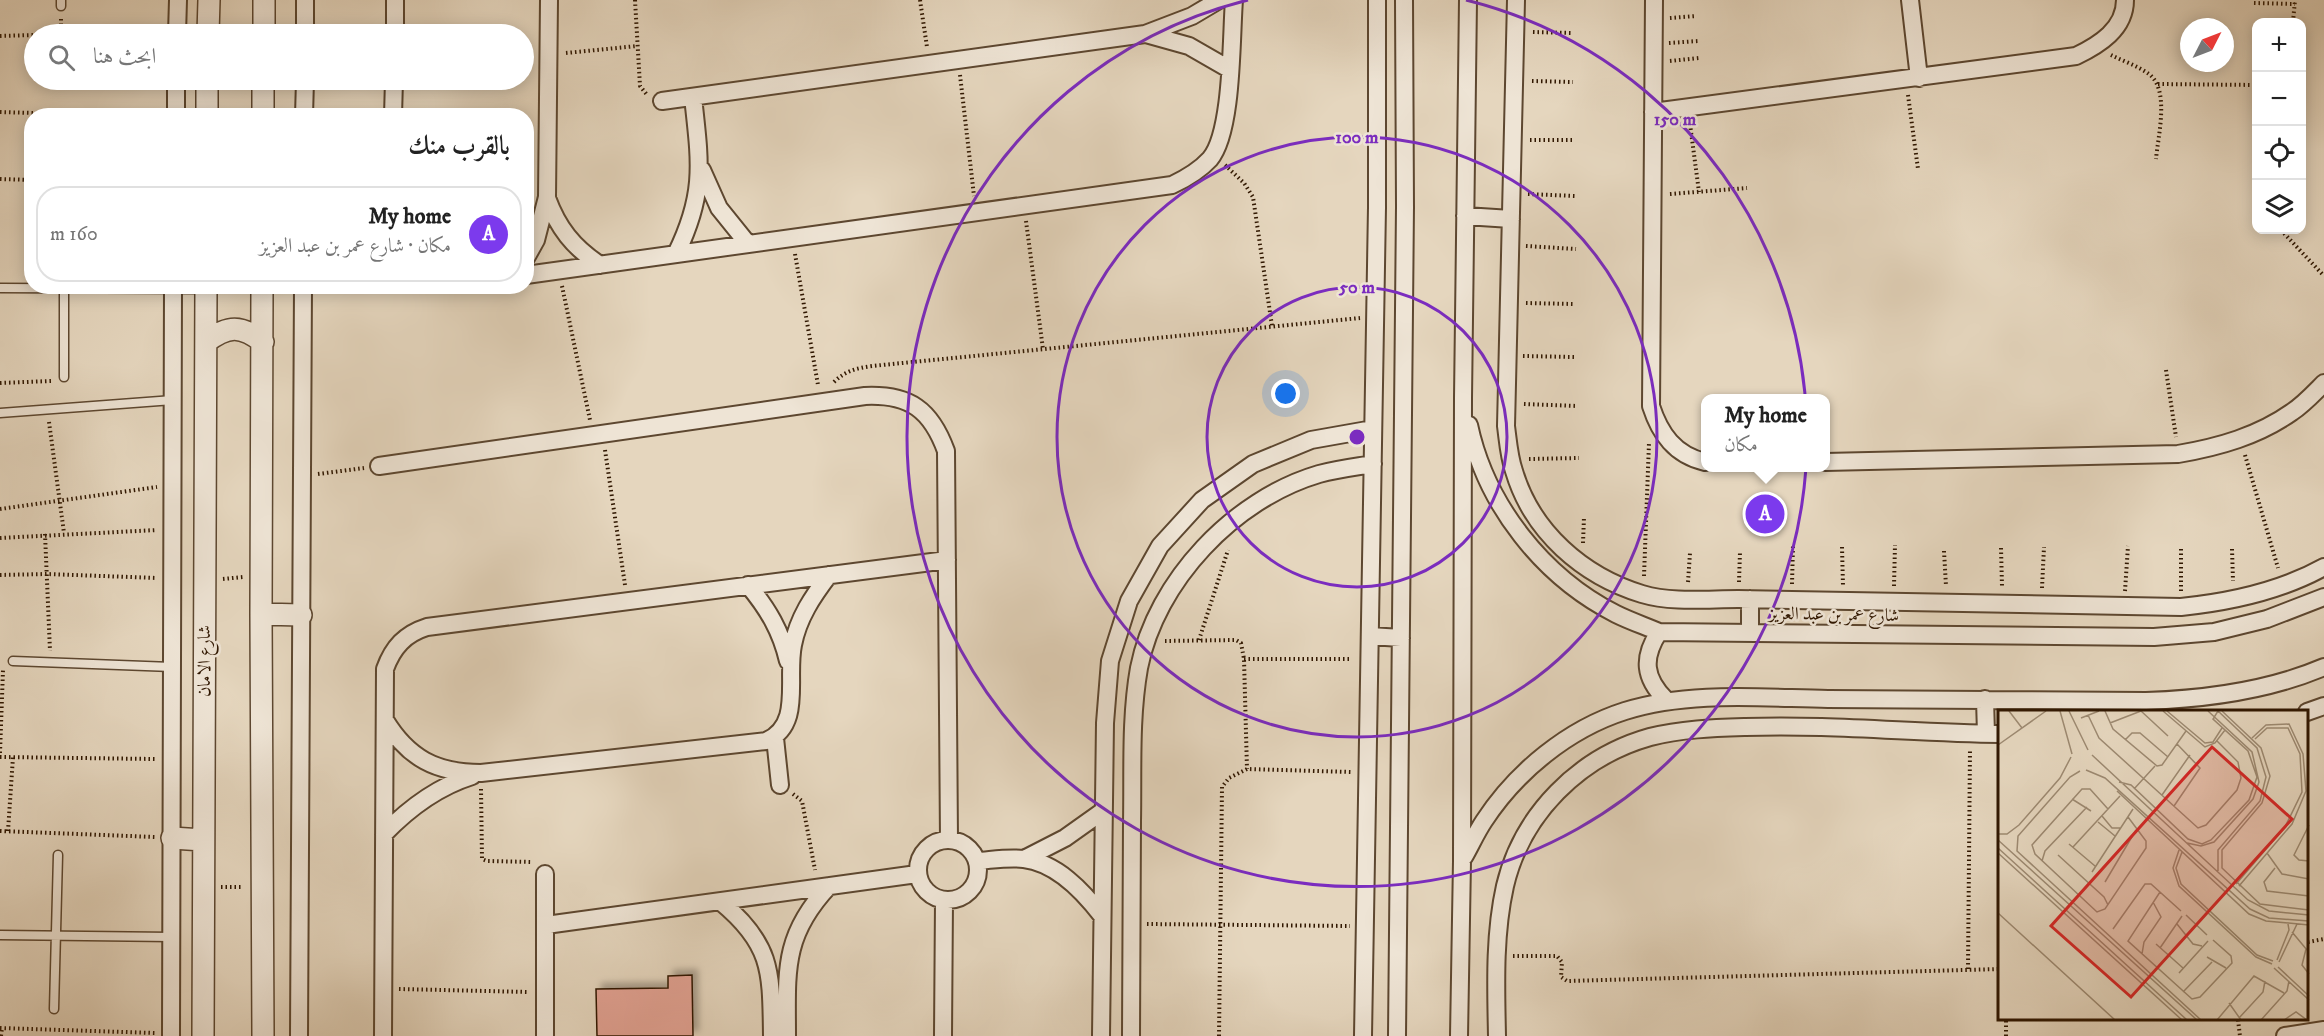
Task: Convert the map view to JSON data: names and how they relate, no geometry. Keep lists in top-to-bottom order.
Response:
{
  "streets": {
    "street": ["شارع عمر بن عبد العزيز", "شارع الامان"]
  },
  "north": "top right",
  "page": {
    "map_buttons": ["+", "−"],
    "search": "ابحث هنا",
    "heading": "بالقرب منك",
    "list": [
      {
        "mark": "A",
        "name": "My home",
        "note": "مكان · شارع عمر بن عبد العزيز",
        "value": "160 m"
      }
    ],
    "popup": ["My home", "مكان"],
    "pins": "A"
  },
  "rings": ["150 m", "100 m", "50 m"]
}
